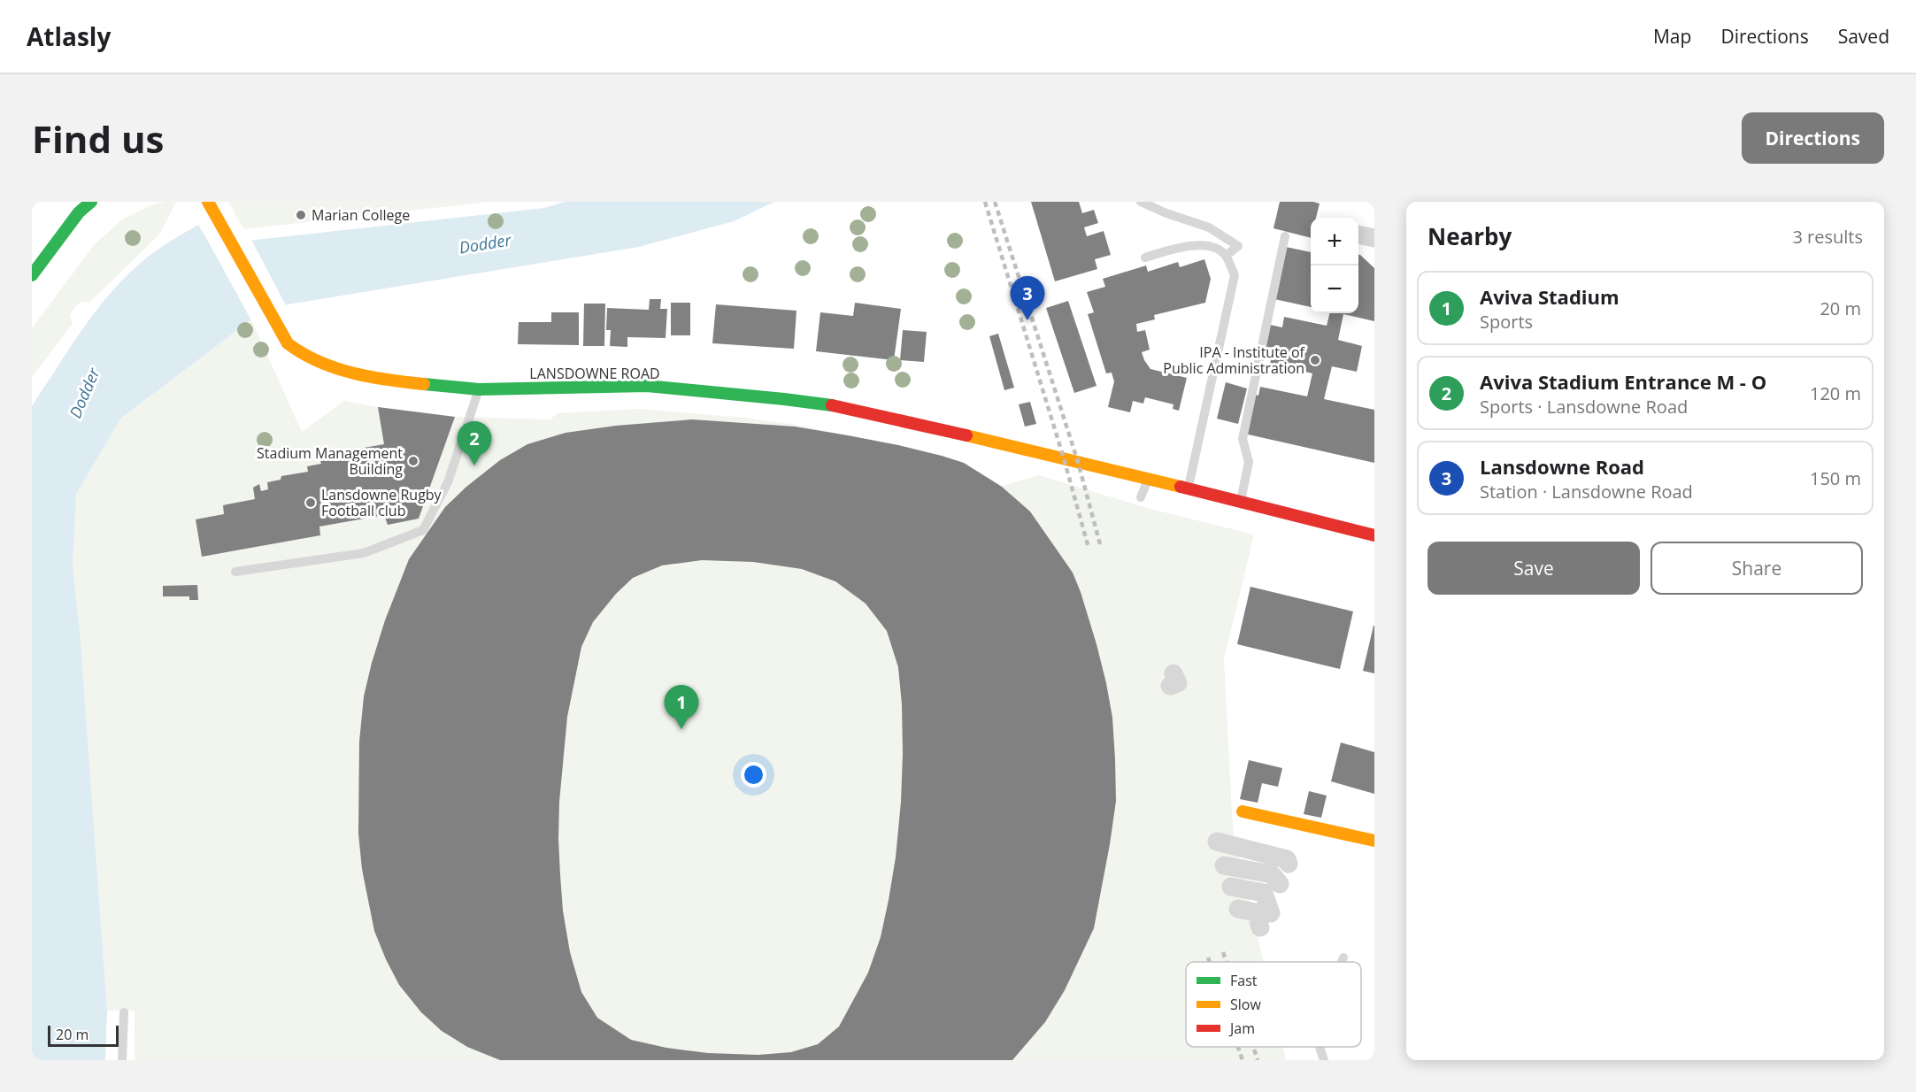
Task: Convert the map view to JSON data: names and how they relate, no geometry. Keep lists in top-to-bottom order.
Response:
{
  "streets": {
    "street": ["LANSDOWNE ROAD"]
  },
  "water": ["Dodder"],
  "places": [
    "Marian College",
    "IPA - Institute of Public Administration",
    "Stadium Management Building",
    "Lansdowne Rugby Football club"
  ],
  "legend": ["Fast", "Slow", "Jam"],
  "scale_bar": "20 m",
  "page": {
    "header": "Atlasly",
    "nav": ["Map", "Directions", "Saved"],
    "buttons": [
      "Directions",
      ["Save", "Share"]
    ],
    "title": "Find us",
    "heading": ["Nearby", "3 results"],
    "map_buttons": ["+", "−"],
    "list": [
      {
        "mark": "1",
        "name": "Aviva Stadium",
        "note": "Sports",
        "value": "20 m"
      },
      {
        "mark": "2",
        "name": "Aviva Stadium Entrance M - O",
        "note": "Sports · Lansdowne Road",
        "value": "120 m"
      },
      {
        "mark": "3",
        "name": "Lansdowne Road",
        "note": "Station · Lansdowne Road",
        "value": "150 m"
      }
    ],
    "pins": ["3", "2", "1"],
    "scale": "20 m"
  }
}
